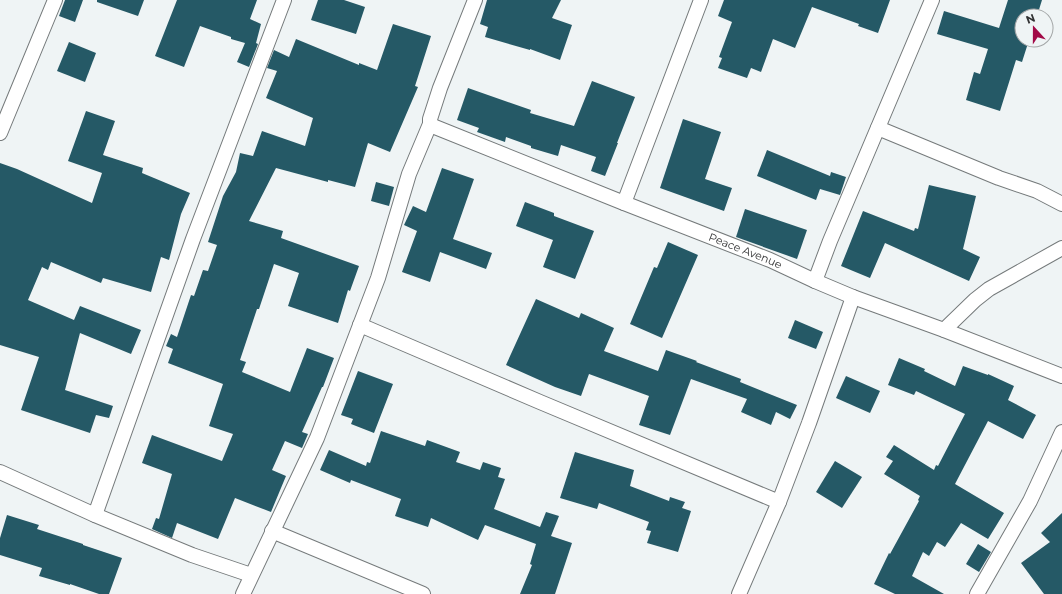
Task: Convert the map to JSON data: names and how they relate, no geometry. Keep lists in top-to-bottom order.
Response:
{
  "streets": {
    "street": ["Peace Avenue"]
  },
  "north": "top"
}
